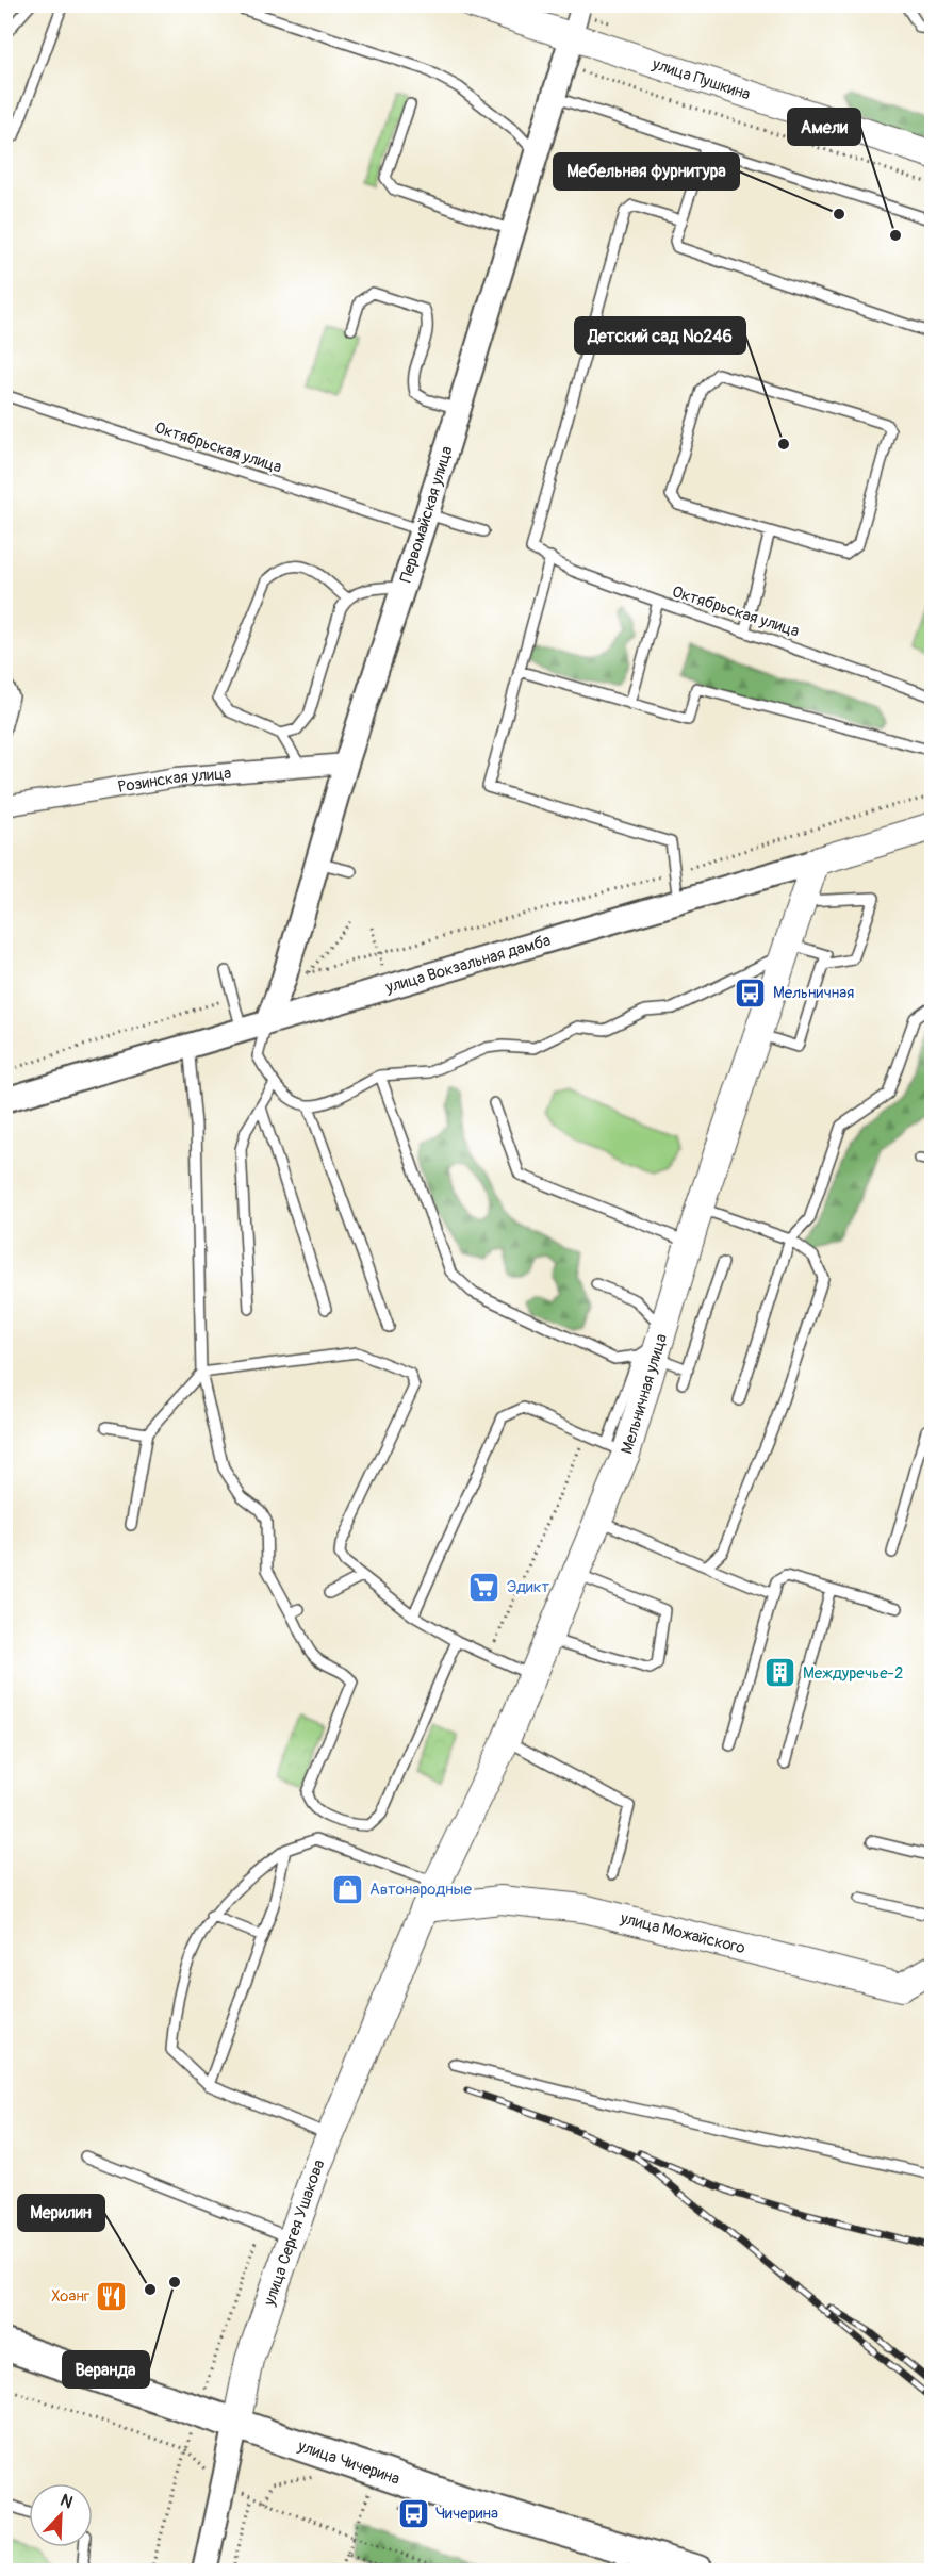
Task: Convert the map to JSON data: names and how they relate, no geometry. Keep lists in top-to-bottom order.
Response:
{
  "streets": {
    "main road": [
      "улица Пушкина",
      "улица Вокзальная дамба",
      "Мельничная улица",
      "улица Можайского",
      "улица Сергея Ушакова",
      "улица Чичерина"
    ],
    "street": ["Первомайская улица", "Розинская улица"],
    "lane": ["Октябрьская улица"]
  },
  "crossings": [
    ["улица Пушкина", "Первомайская улица"],
    ["Октябрьская улица", "Первомайская улица"],
    ["Первомайская улица", "Розинская улица"],
    ["Первомайская улица", "улица Вокзальная дамба"],
    ["улица Вокзальная дамба", "Мельничная улица"],
    ["Мельничная улица", "улица Можайского"],
    ["Мельничная улица", "улица Сергея Ушакова"],
    ["улица Можайского", "улица Сергея Ушакова"],
    ["улица Сергея Ушакова", "улица Чичерина"]
  ],
  "places": {
    "other": [
      "Мебельная фурнитура",
      "Амели",
      "Детский сад №246",
      "Веранда",
      "Мерилин"
    ],
    "bus stop": ["Мельничная", "Чичерина"],
    "supermarket": ["Эдикт"],
    "building": ["Междуречье-2"],
    "shop": ["Автонародные"],
    "restaurant": ["Хоанг"]
  },
  "north": "top right"
}
